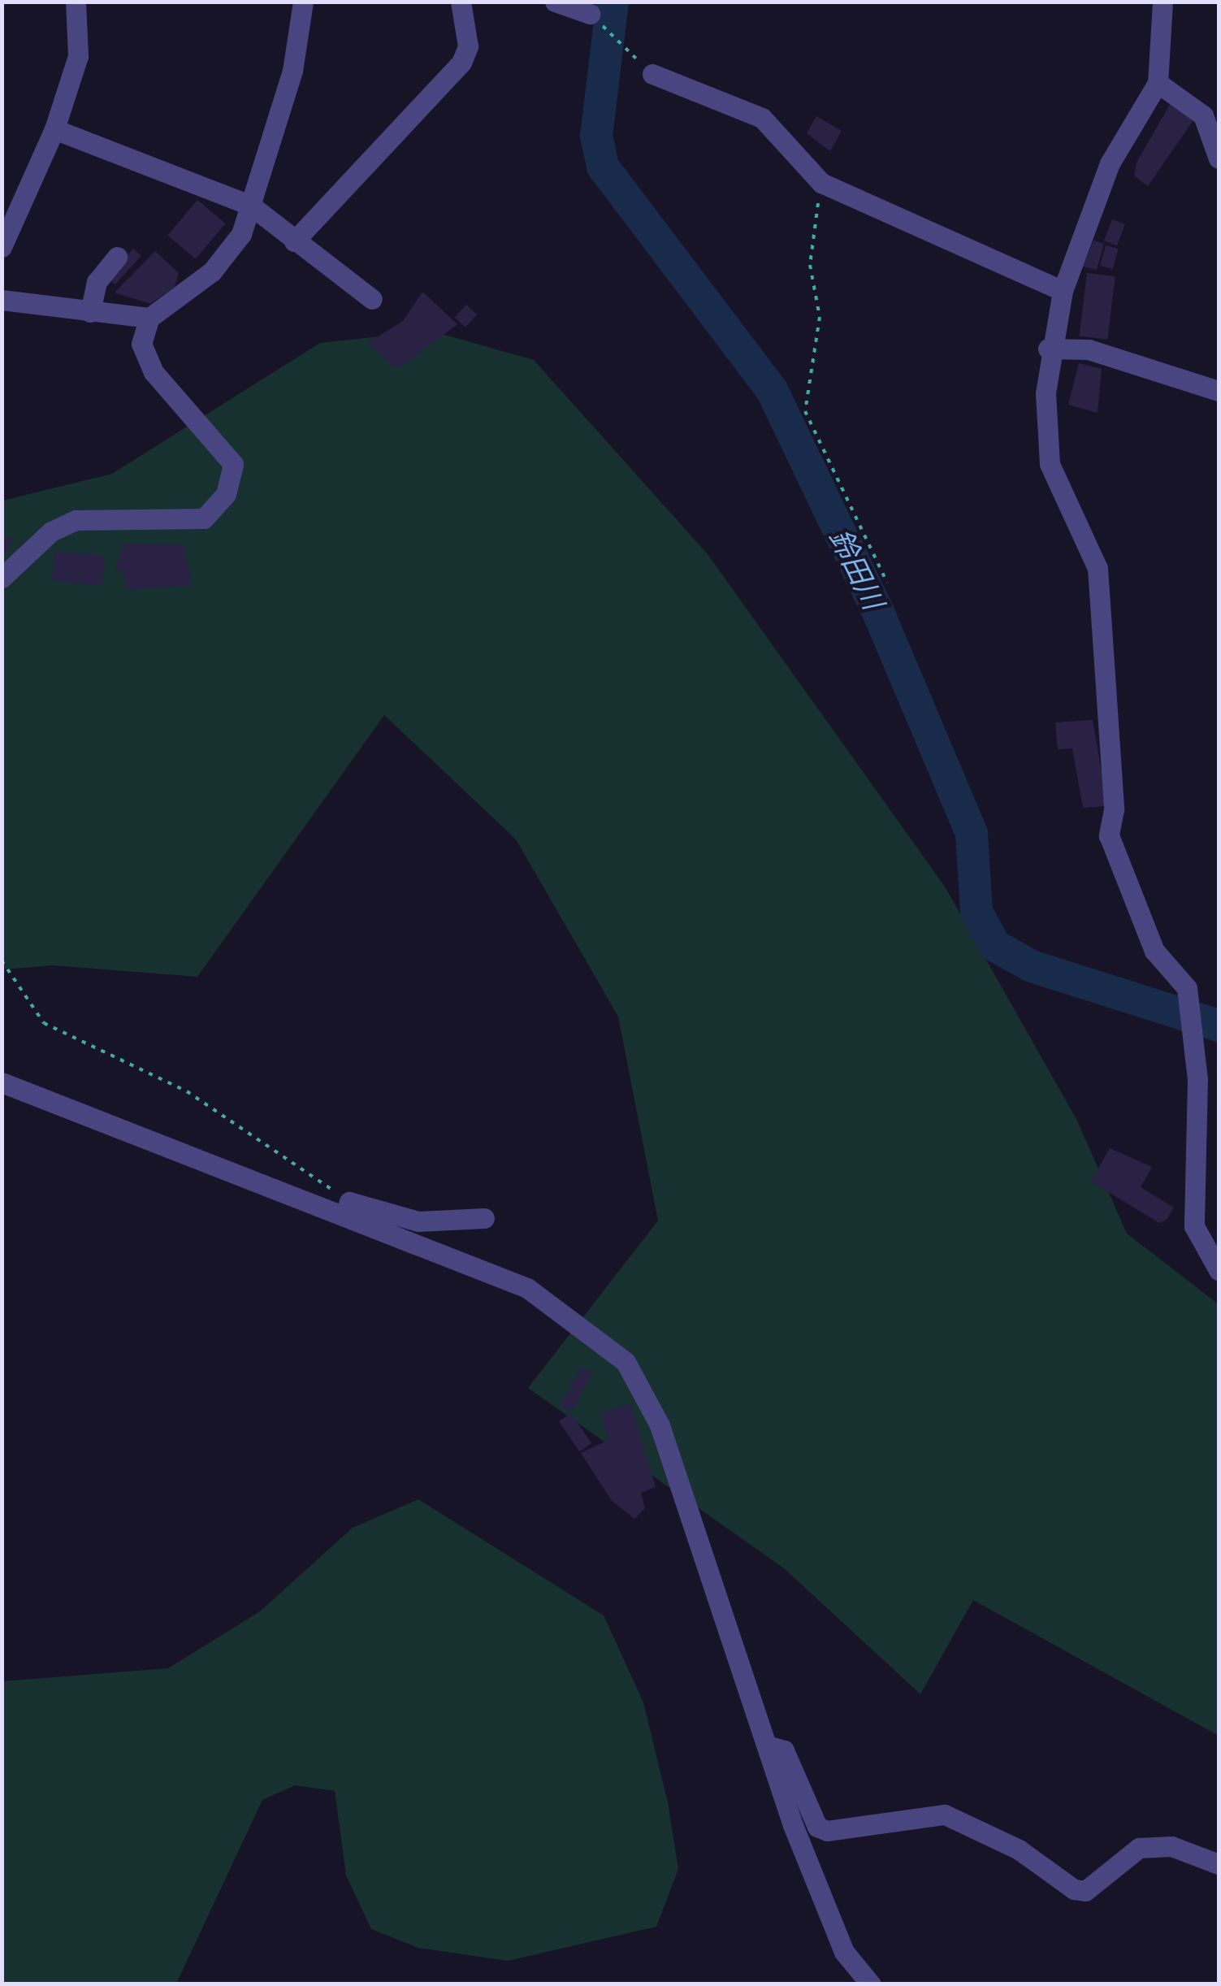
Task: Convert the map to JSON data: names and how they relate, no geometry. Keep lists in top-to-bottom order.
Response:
{
  "water": ["鈴田川"]
}
